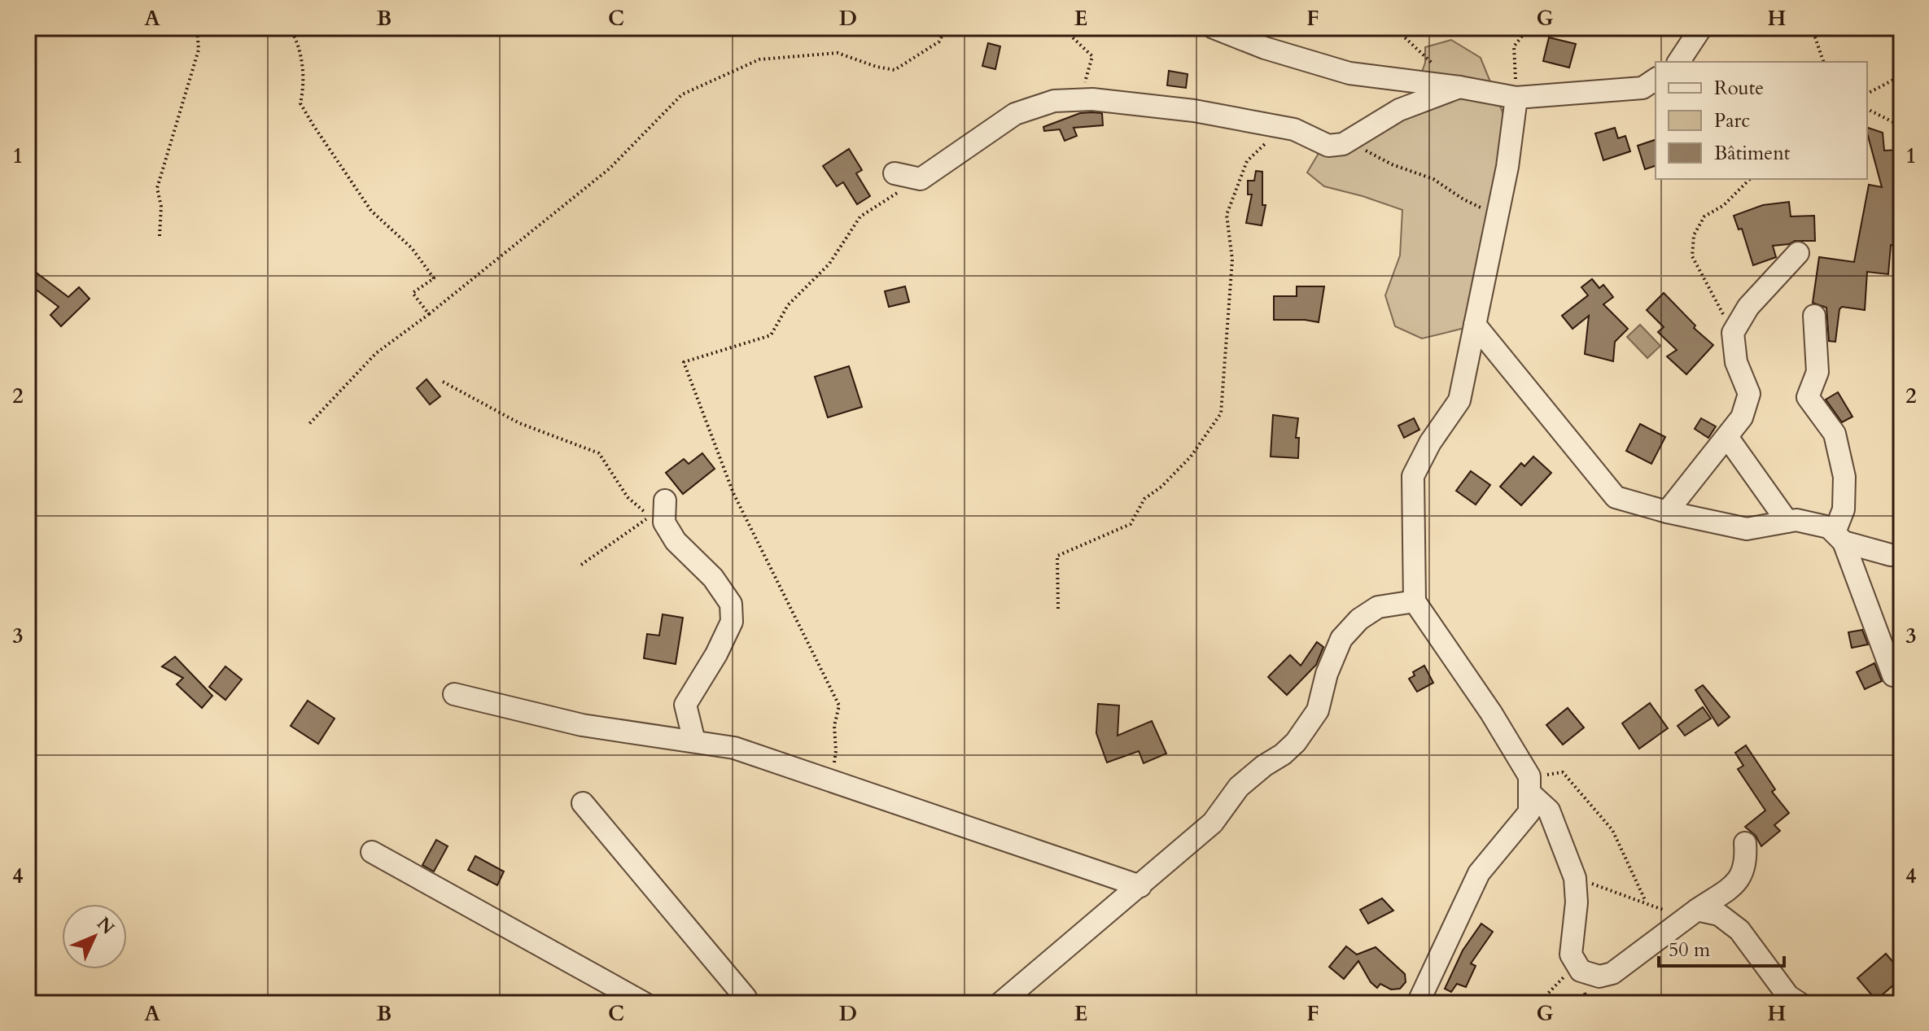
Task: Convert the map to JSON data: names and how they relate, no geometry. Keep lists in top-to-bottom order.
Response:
{
  "legend": ["Route", "Parc", "Bâtiment"],
  "scale_bar": "50 m",
  "north": "top right",
  "grid": {
    "columns": [
      "A",
      "B",
      "C",
      "D",
      "E",
      "F",
      "G",
      "H"
    ],
    "rows": [
      "1",
      "2",
      "3",
      "4"
    ]
  }
}
